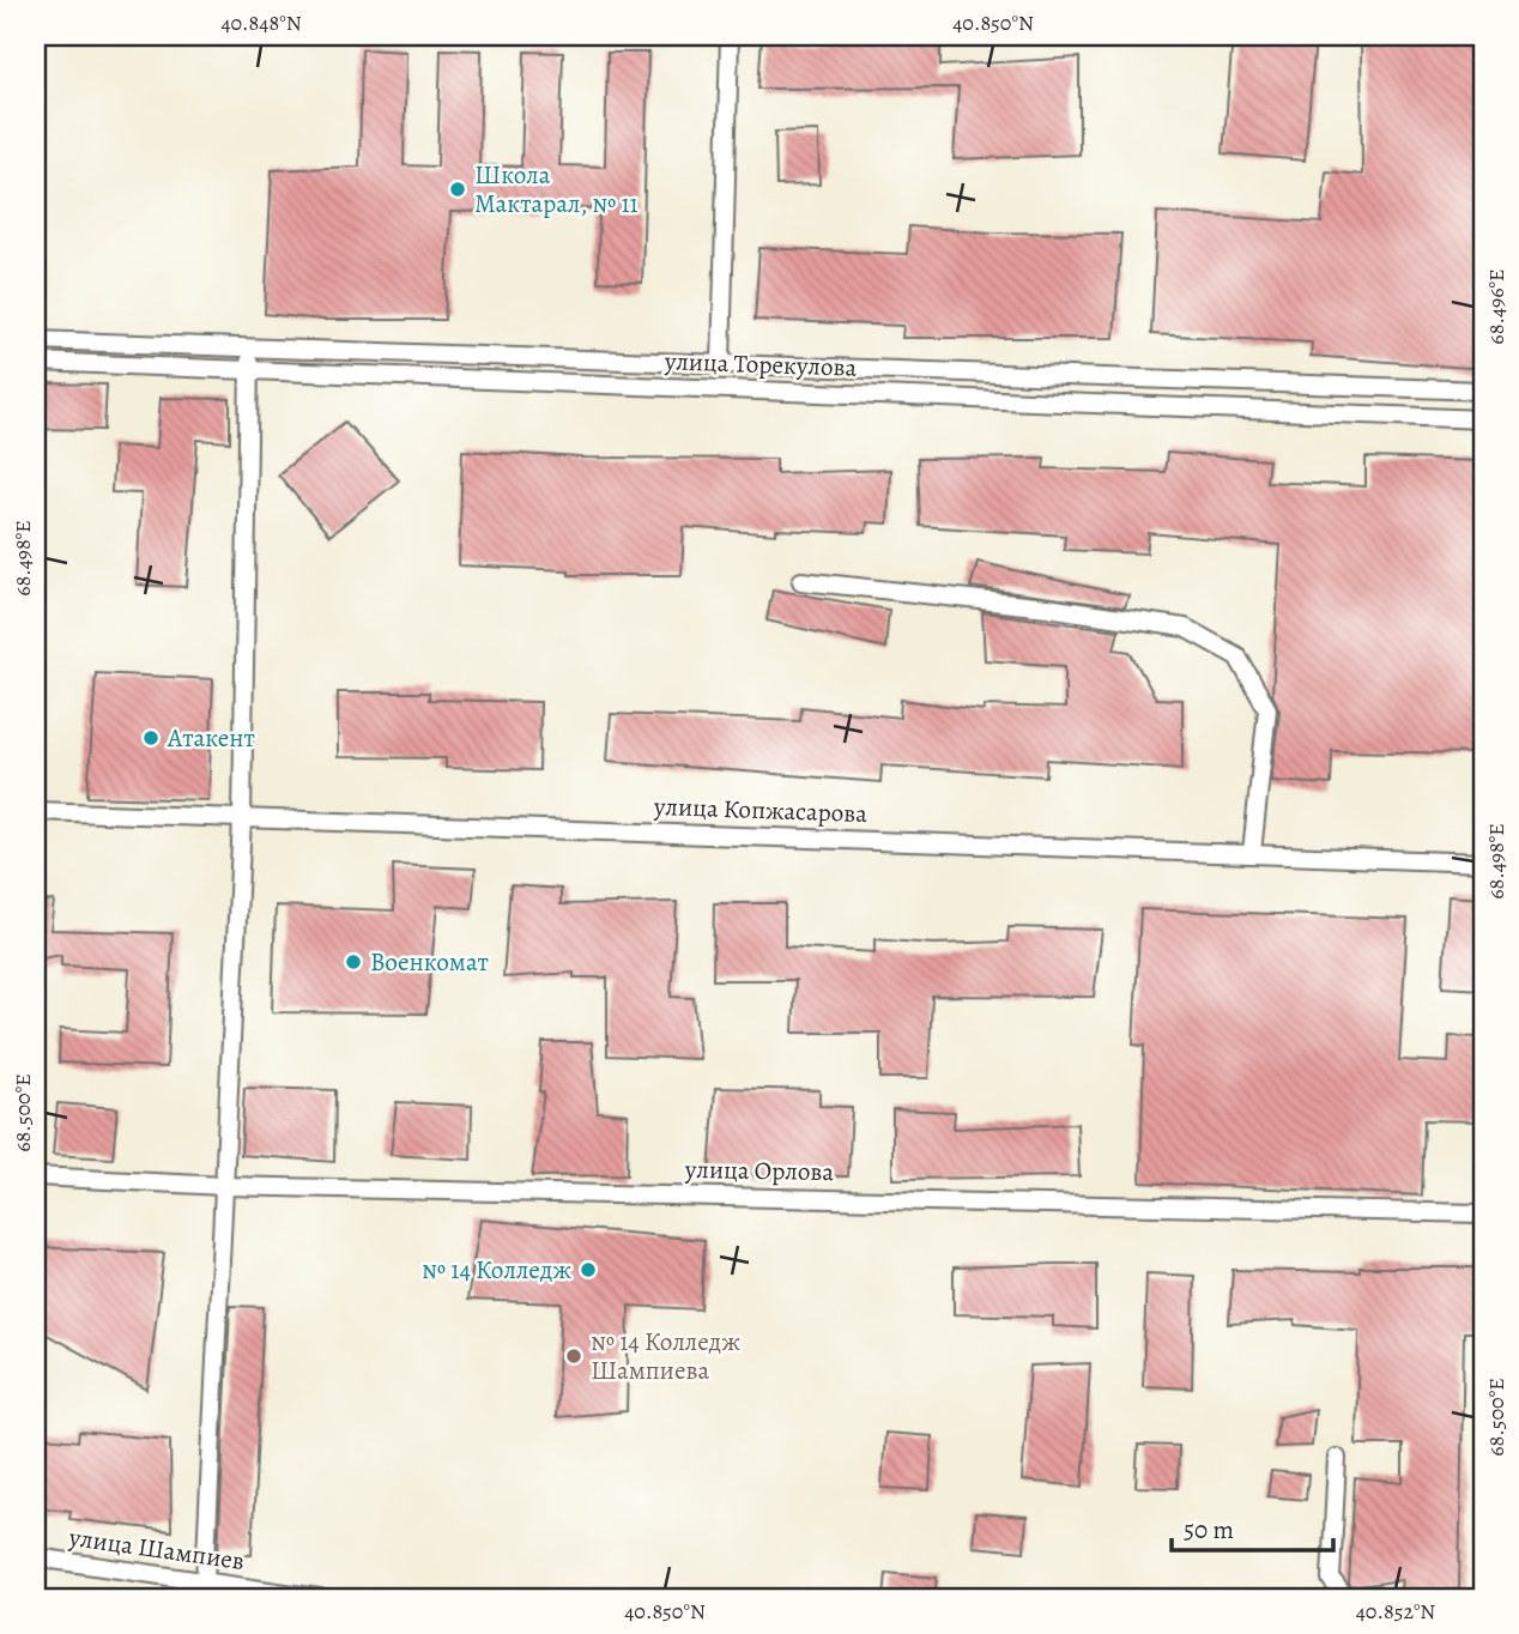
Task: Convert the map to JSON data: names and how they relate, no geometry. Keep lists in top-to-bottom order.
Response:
{
  "streets": {
    "street": [
      "улица Торекулова",
      "улица Копжасарова",
      "улица Орлова",
      "улица Шампиев"
    ]
  },
  "places": [
    "Школа Мактарал, № 11",
    "Атакент",
    "Военкомат",
    "№ 14 Колледж",
    "№ 14 Колледж Шампиева"
  ],
  "scale_bar": "50 m",
  "coordinates": [
    "40.848°N",
    "40.850°N",
    "68.496°E",
    "68.498°E",
    "68.500°E",
    "40.852°N"
  ]
}
